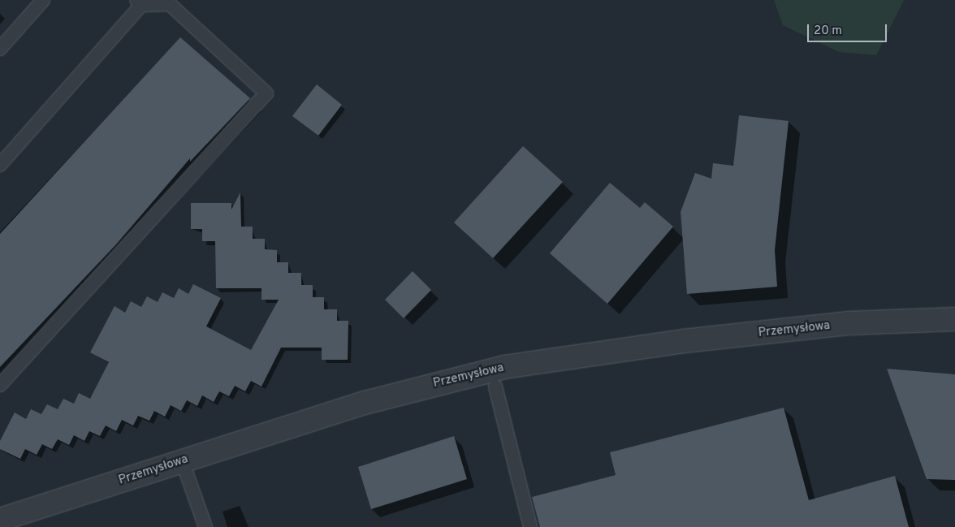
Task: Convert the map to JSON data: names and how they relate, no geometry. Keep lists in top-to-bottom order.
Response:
{
  "streets": {
    "street": ["Przemysłowa"]
  },
  "scale_bar": "20 m"
}
